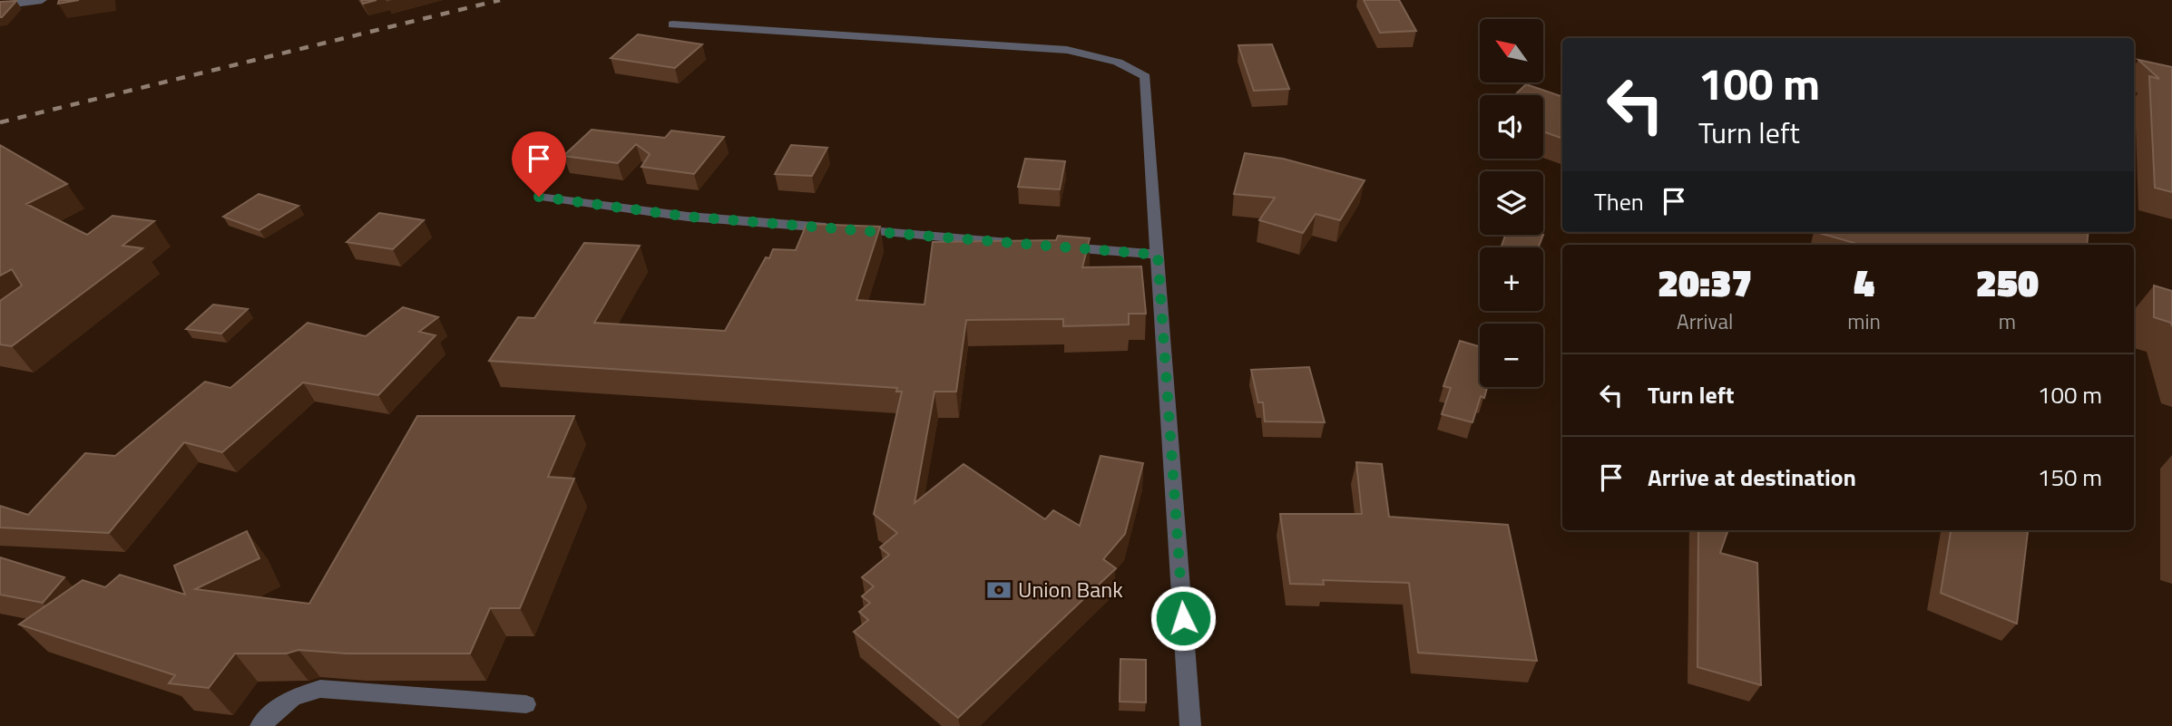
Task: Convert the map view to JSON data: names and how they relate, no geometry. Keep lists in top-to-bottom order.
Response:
{
  "places": {
    "bank": ["Union Bank"]
  },
  "north": "top left",
  "page": {
    "map_buttons": ["+", "−"],
    "turn": ["100 m", "Turn left"],
    "then": "Then",
    "eta": [
      "20:37",
      "Arrival",
      "4",
      "min",
      "250",
      "m"
    ],
    "list": [
      {
        "name": "Turn left",
        "value": "100 m"
      },
      {
        "name": "Arrive at destination",
        "value": "150 m"
      }
    ]
  }
}
